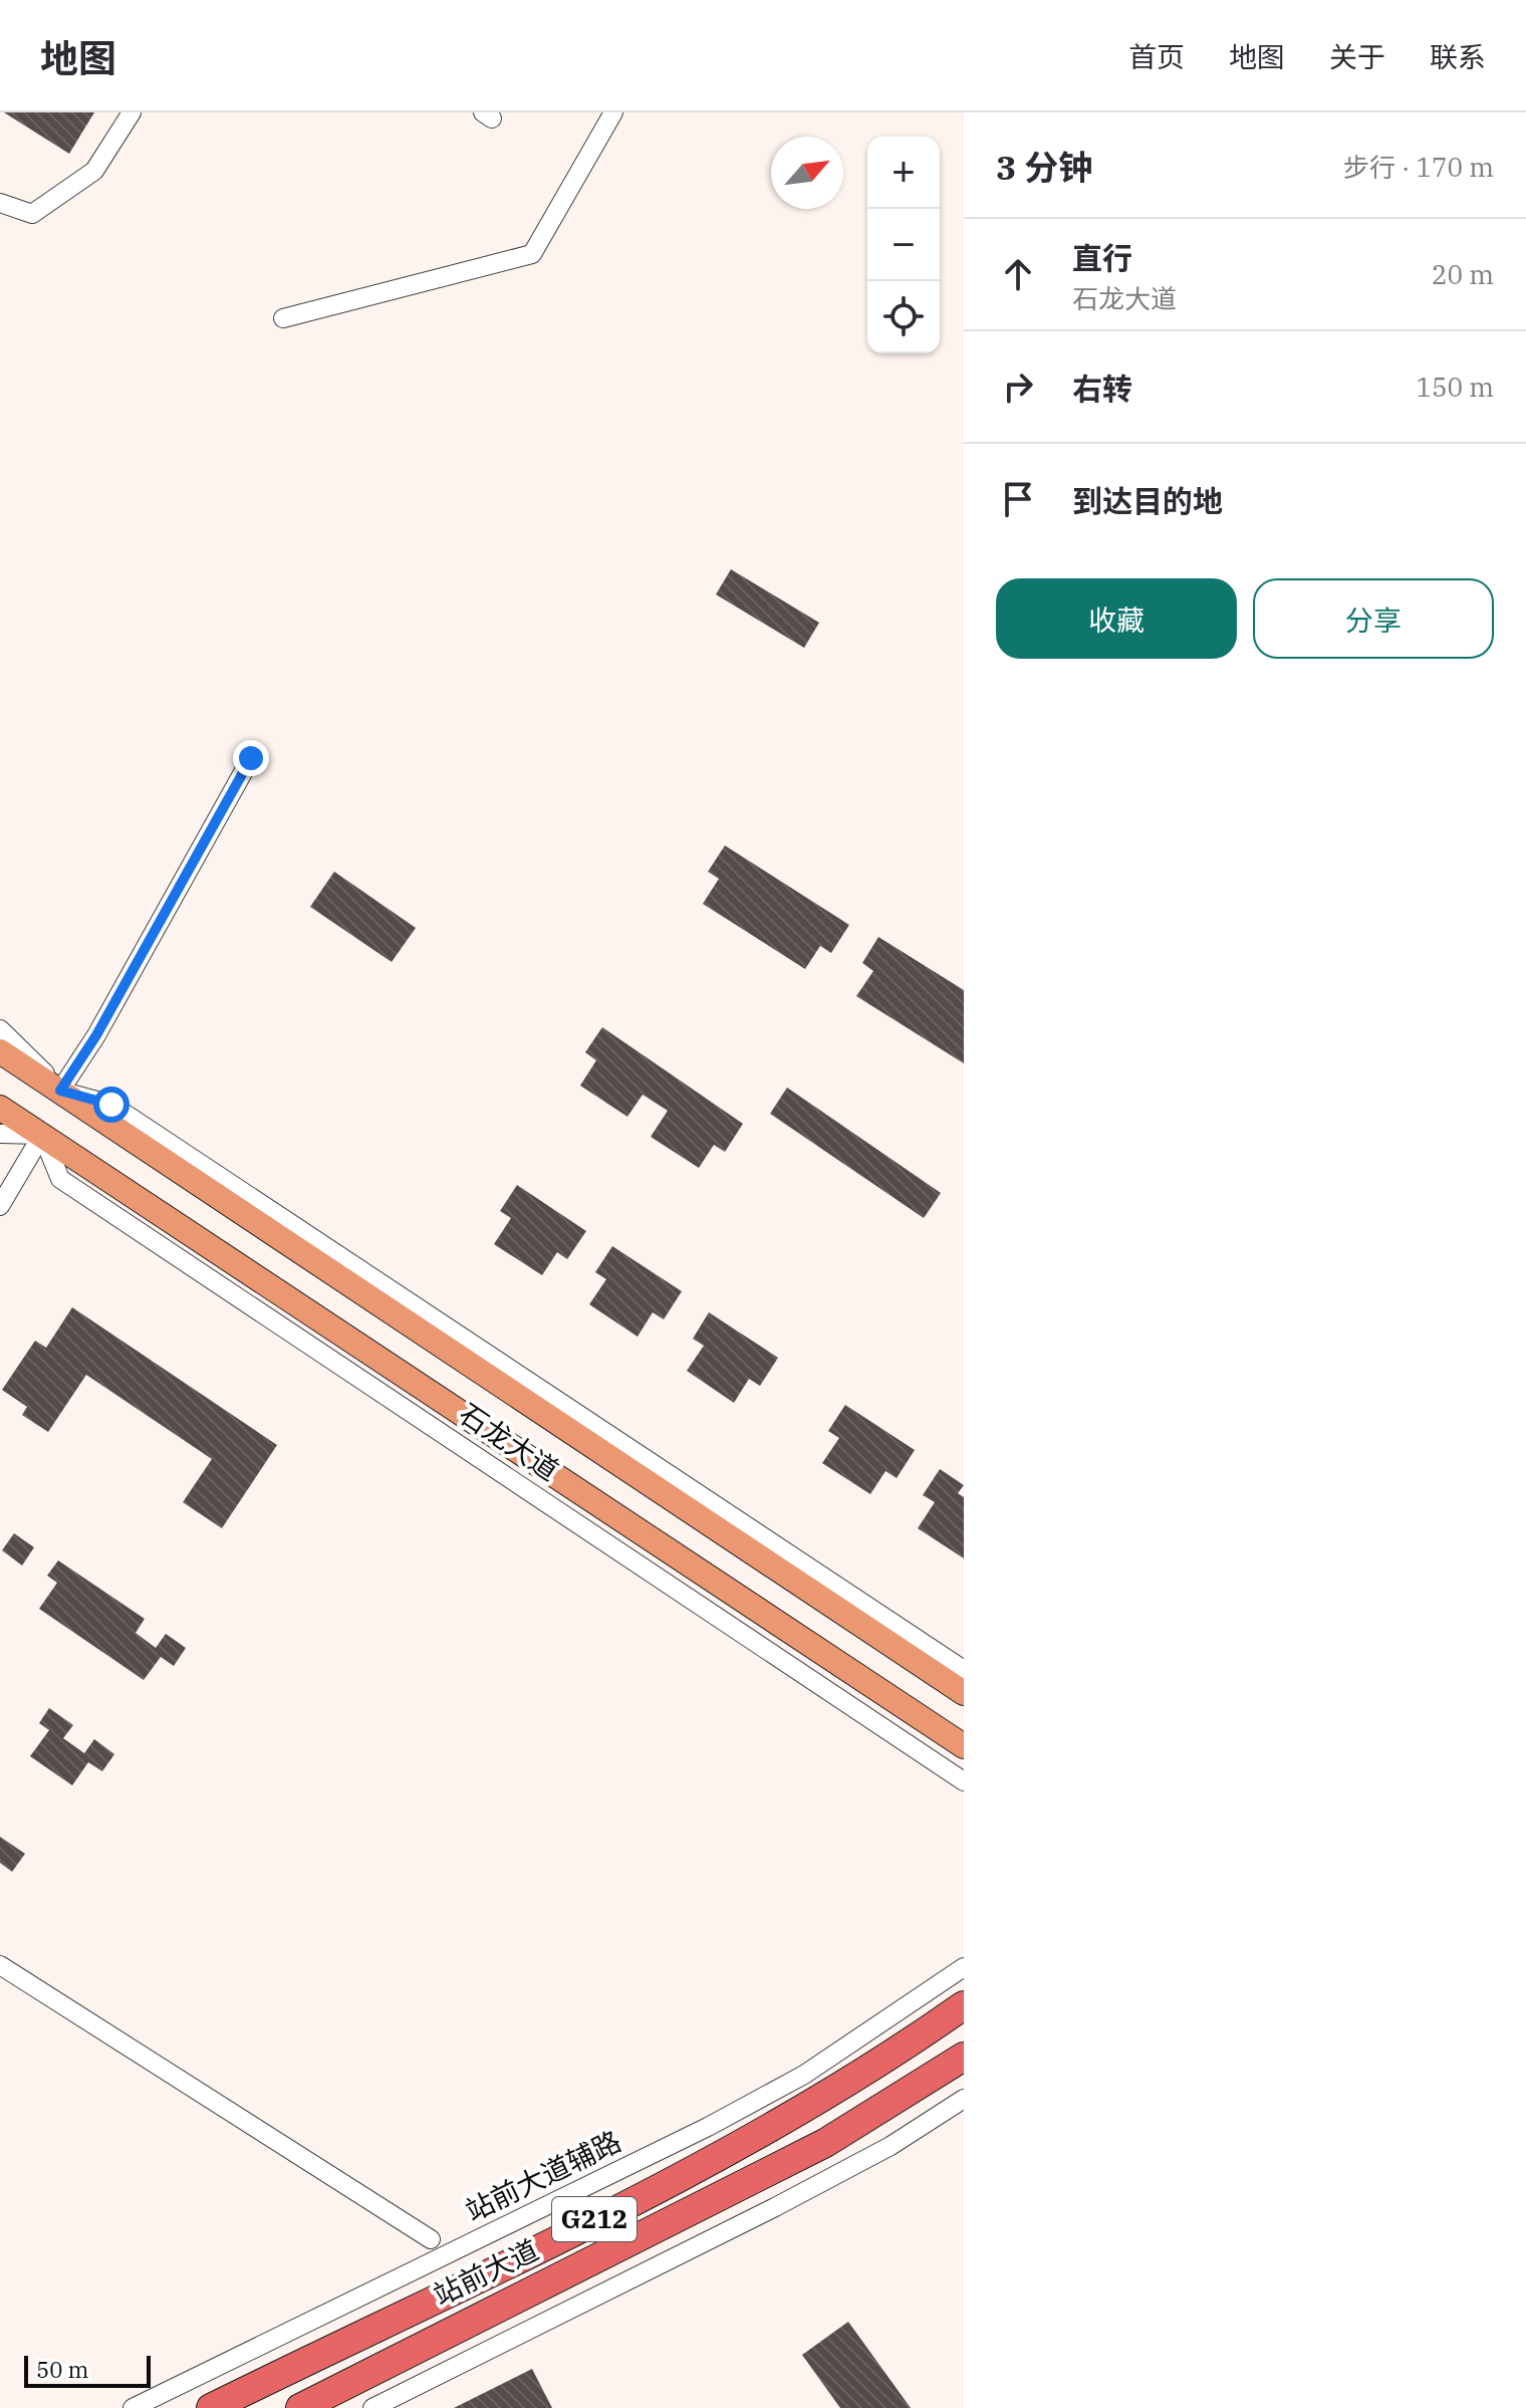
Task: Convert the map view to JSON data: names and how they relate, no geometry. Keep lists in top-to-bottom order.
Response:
{
  "streets": {
    "highway": ["G212", "站前大道"],
    "main road": ["石龙大道"],
    "street": ["站前大道辅路"]
  },
  "scale_bar": "50 m",
  "north": "top right",
  "page": {
    "header": "地图",
    "nav": [
      "首页",
      "地图",
      "关于",
      "联系"
    ],
    "heading": ["3 分钟", "步行 · 170 m"],
    "map_buttons": ["+", "−"],
    "list": [
      ["直行", "石龙大道", "20 m"],
      ["右转", "150 m"],
      "到达目的地"
    ],
    "buttons": ["收藏", "分享"],
    "scale": "50 m"
  }
}
